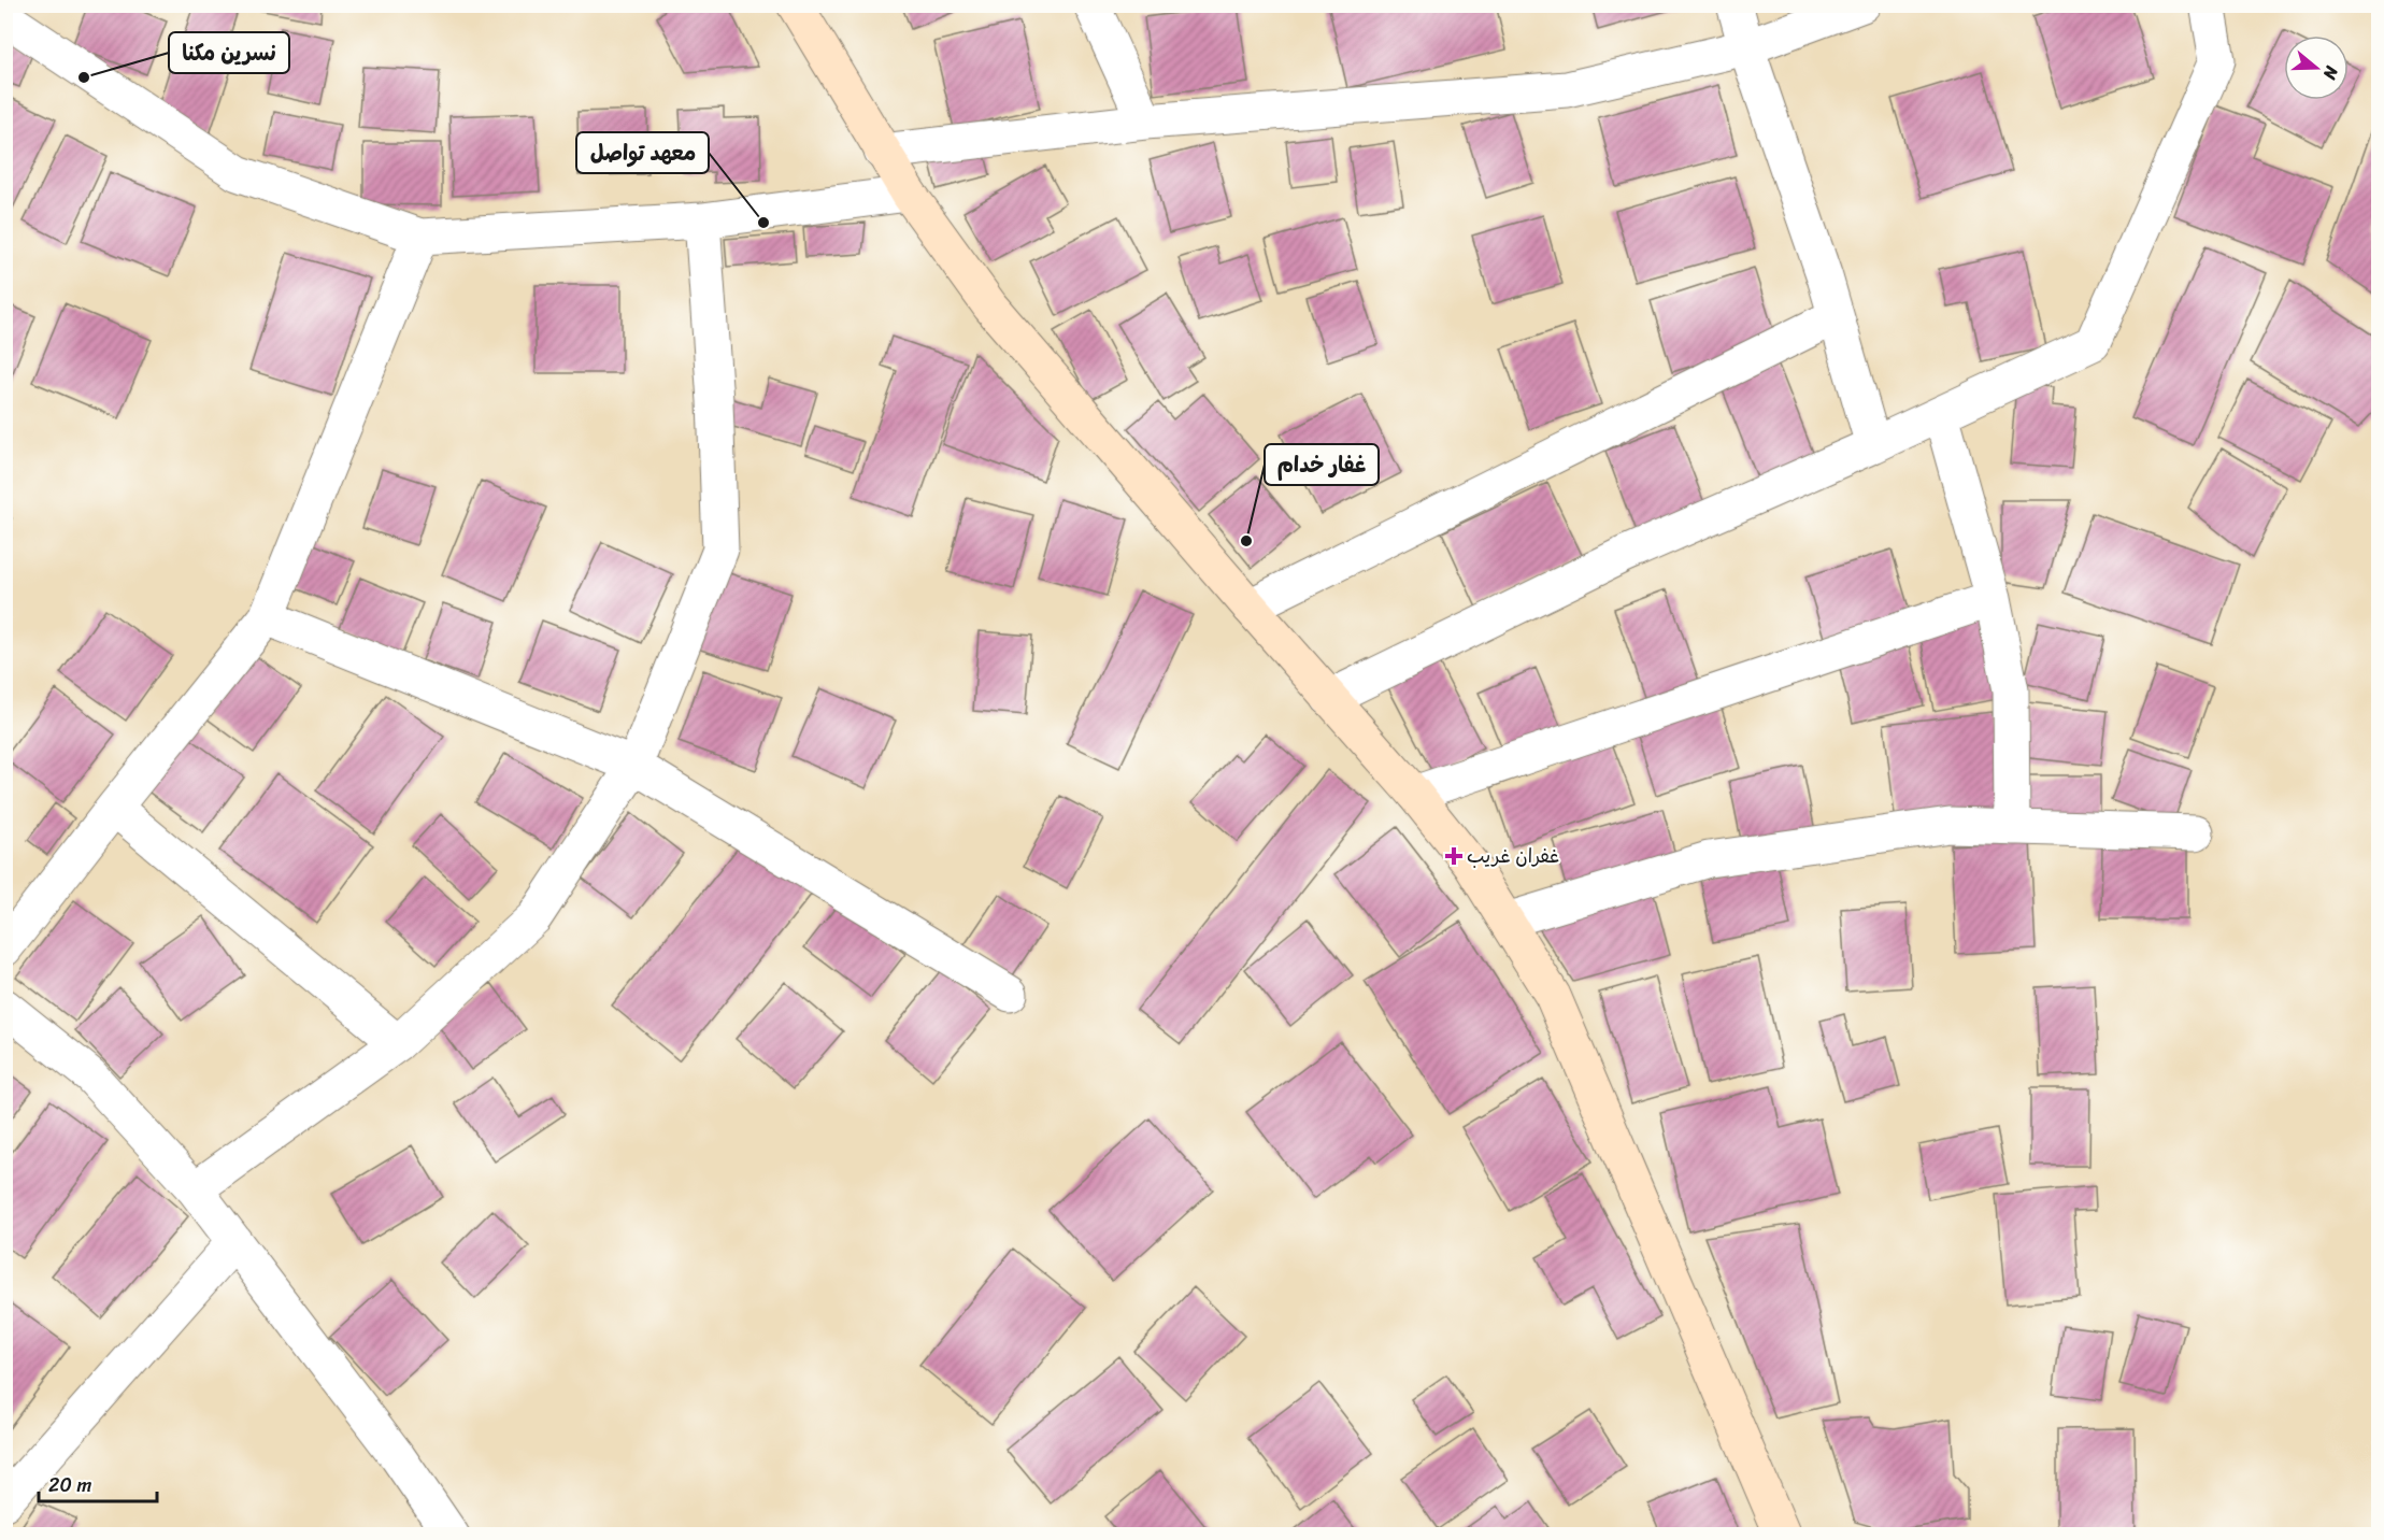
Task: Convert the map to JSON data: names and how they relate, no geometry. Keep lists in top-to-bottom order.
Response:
{
  "places": {
    "other": ["نسرين مكنا", "معهد تواصل", "غفار خدام"],
    "health": ["غفران غريب"]
  },
  "scale_bar": "20 m",
  "north": "right"
}
